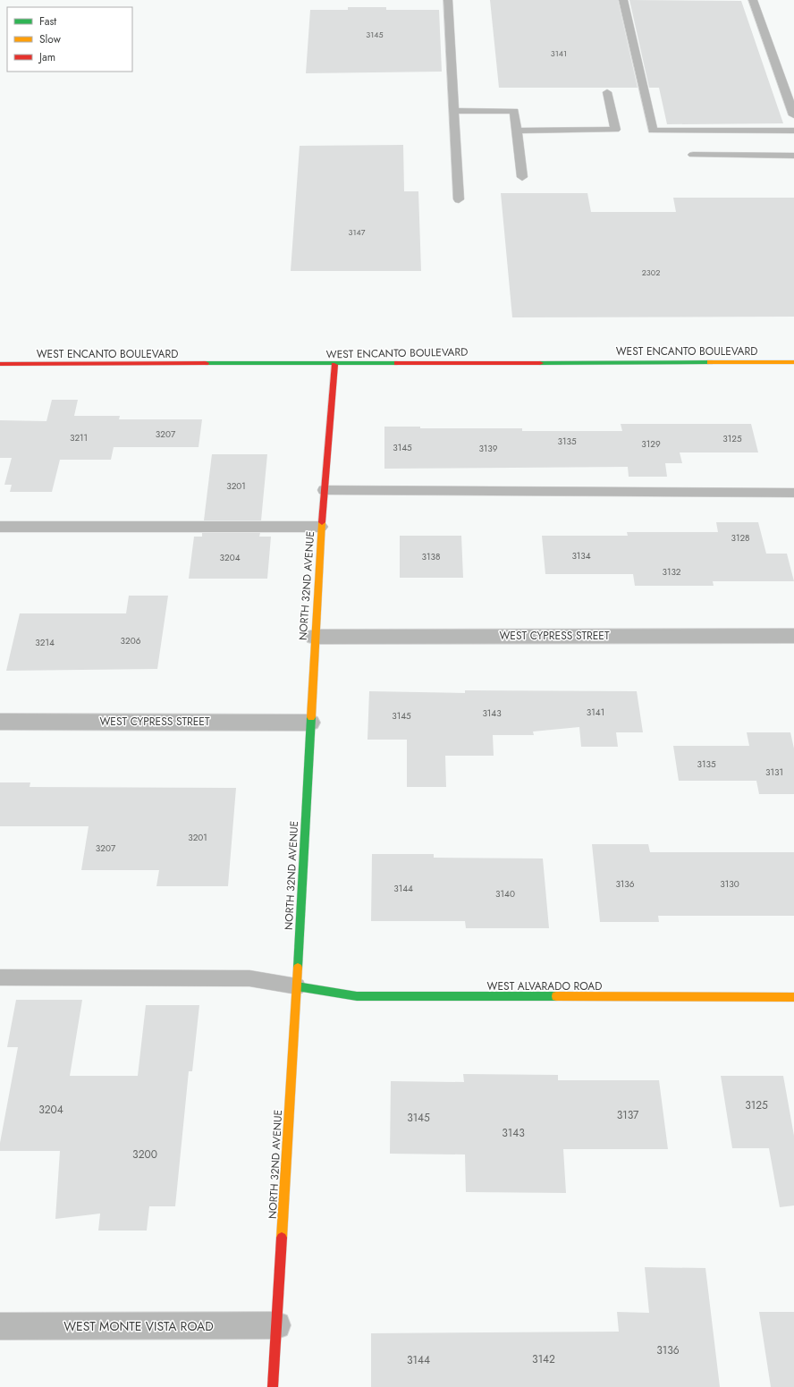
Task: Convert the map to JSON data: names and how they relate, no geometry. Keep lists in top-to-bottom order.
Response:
{
  "streets": {
    "street": [
      "WEST ENCANTO BOULEVARD",
      "NORTH 32ND AVENUE",
      "WEST CYPRESS STREET",
      "WEST ALVARADO ROAD",
      "WEST MONTE VISTA ROAD"
    ]
  },
  "crossings": [
    ["WEST ENCANTO BOULEVARD", "NORTH 32ND AVENUE"],
    ["NORTH 32ND AVENUE", "WEST CYPRESS STREET"],
    ["NORTH 32ND AVENUE", "WEST ALVARADO ROAD"],
    ["NORTH 32ND AVENUE", "WEST MONTE VISTA ROAD"]
  ],
  "house_numbers": [
    "3145",
    "3141",
    "3147",
    "2302",
    "3207",
    "3211",
    "3125",
    "3135",
    "3129",
    "3145",
    "3139",
    "3201",
    "3128",
    "3134",
    "3138",
    "3204",
    "3132",
    "3206",
    "3214",
    "3141",
    "3143",
    "3145",
    "3135",
    "3131",
    "3201",
    "3207",
    "3136",
    "3130",
    "3144",
    "3140",
    "3125",
    "3204",
    "3137",
    "3145",
    "3143",
    "3200",
    "3136",
    "3142",
    "3144"
  ],
  "legend": ["Fast", "Slow", "Jam"]
}
